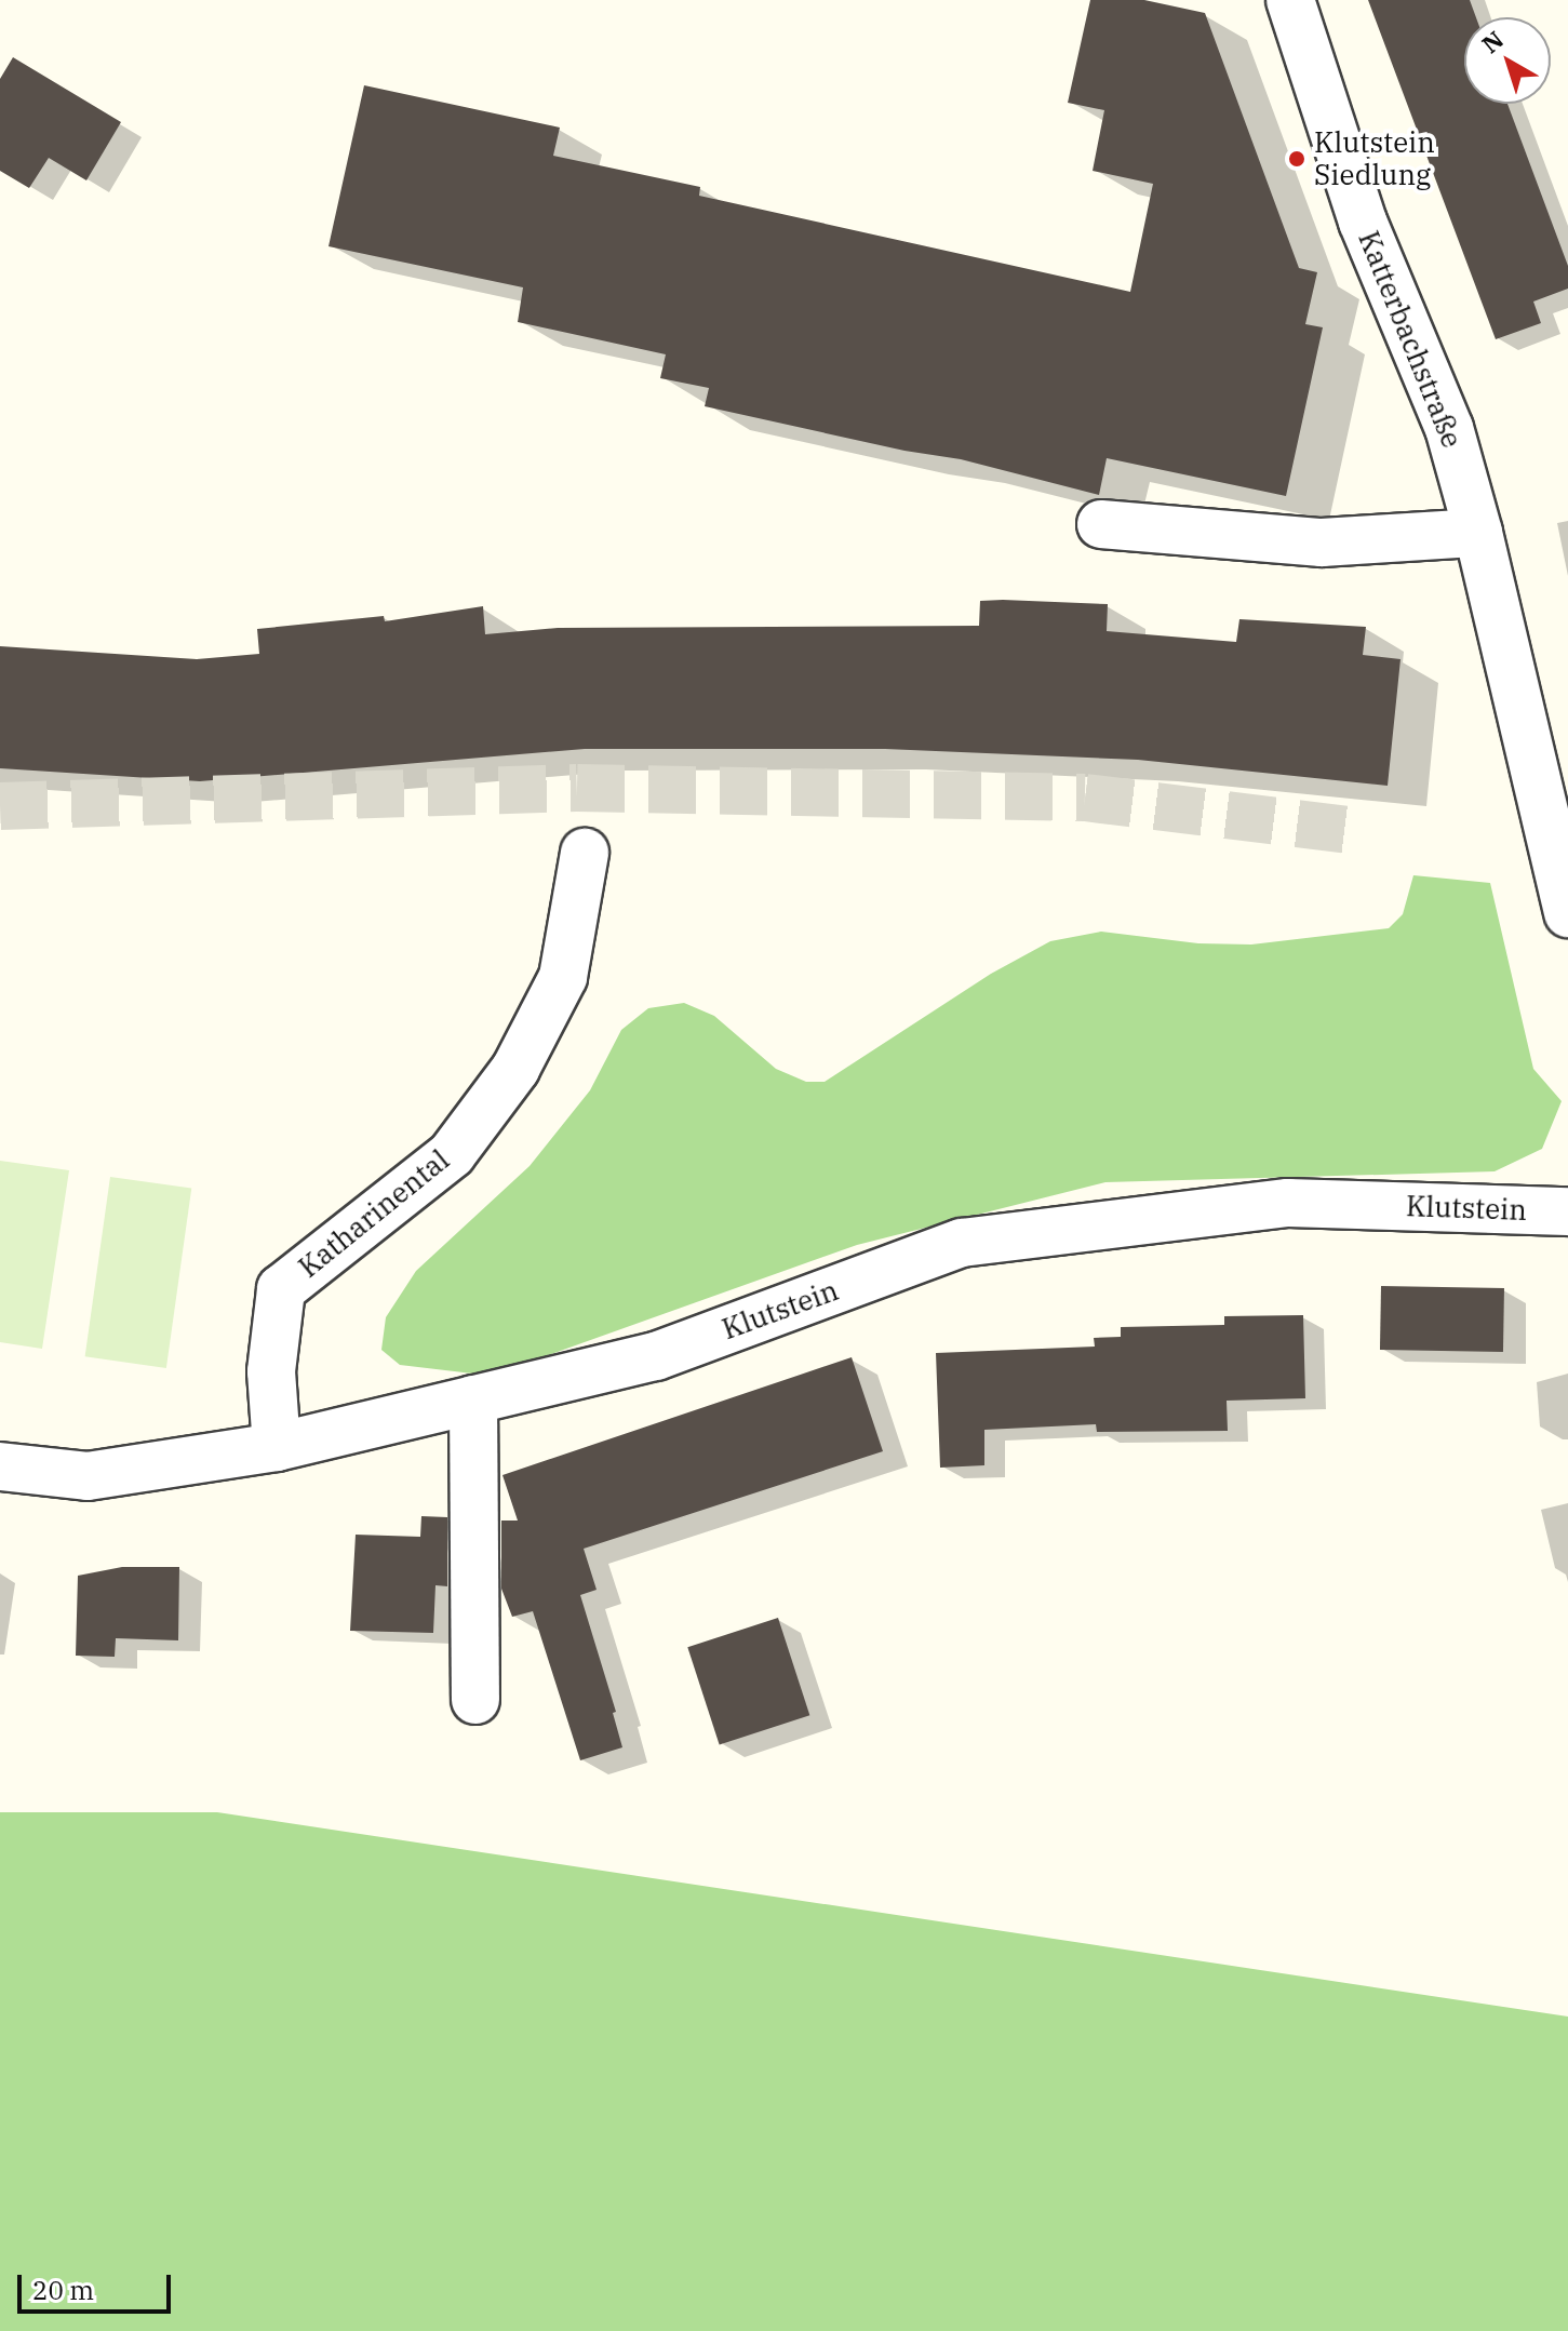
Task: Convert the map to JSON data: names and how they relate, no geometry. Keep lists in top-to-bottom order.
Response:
{
  "streets": {
    "street": ["Katterbachstraße", "Klutstein", "Katharinental"]
  },
  "crossings": [
    ["Klutstein", "Katharinental"]
  ],
  "places": ["Klutstein Siedlung"],
  "scale_bar": "20 m",
  "north": "top left"
}
